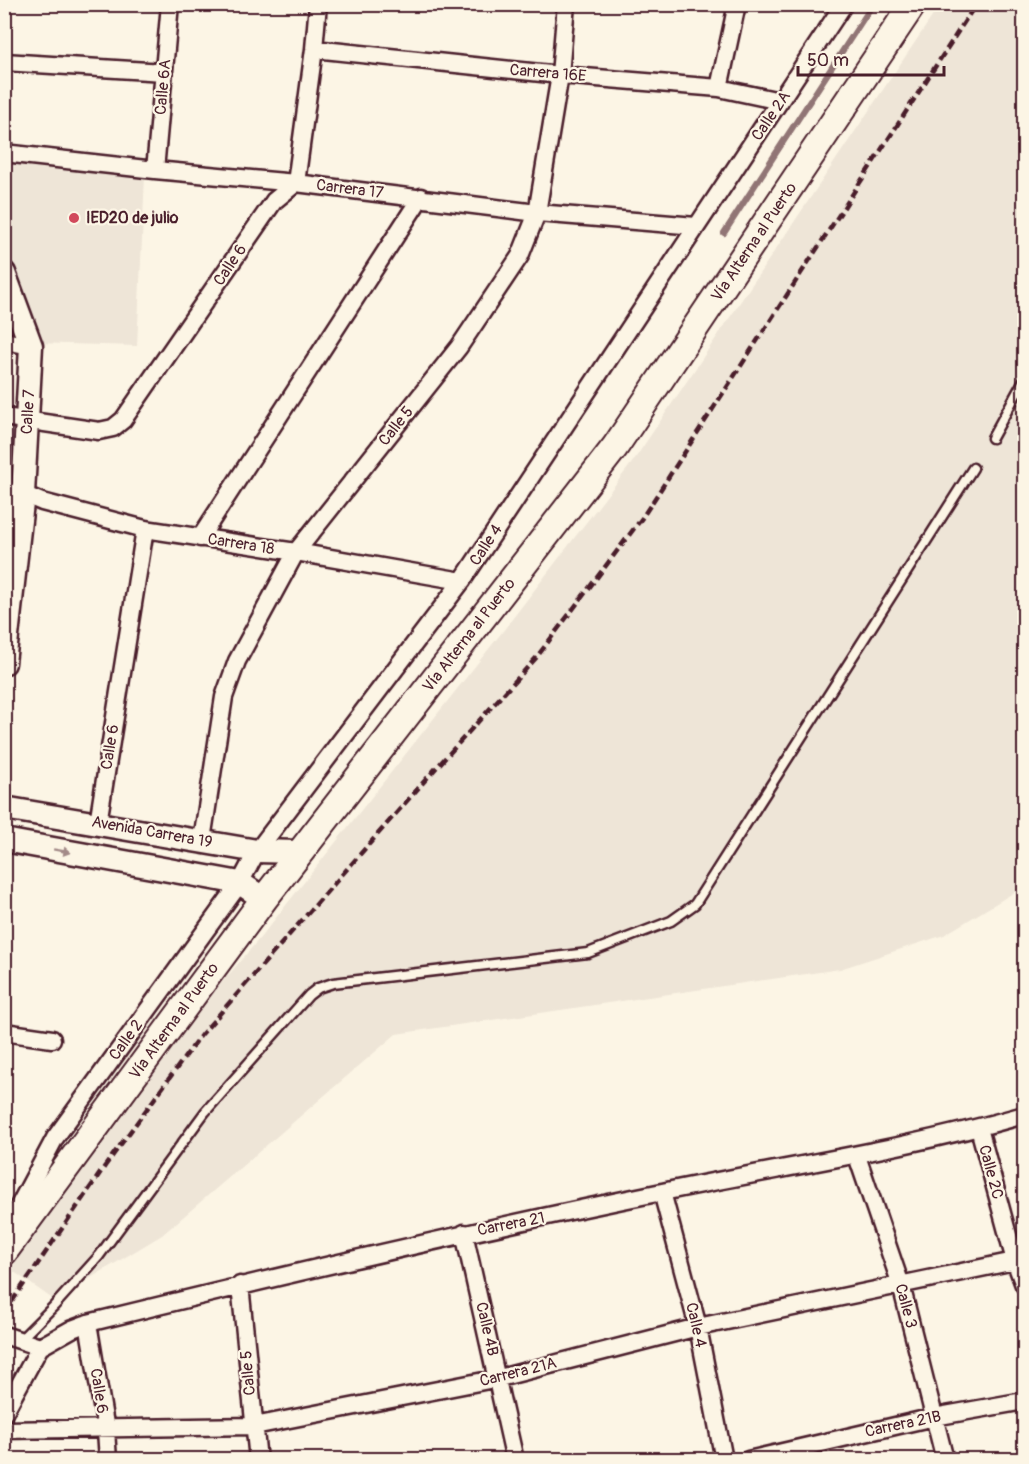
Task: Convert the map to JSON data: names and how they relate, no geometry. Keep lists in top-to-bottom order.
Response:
{
  "streets": {
    "main road": ["Vía Alterna al Puerto", "Calle 7", "Avenida Carrera 19"],
    "street": [
      "Carrera 16E",
      "Calle 6A",
      "Calle 2A",
      "Carrera 17",
      "Calle 6",
      "Calle 5",
      "Carrera 18",
      "Calle 4",
      "Calle 2",
      "Calle 2C",
      "Carrera 21",
      "Calle 3",
      "Calle 4B",
      "Carrera 21A",
      "Carrera 21B"
    ]
  },
  "crossings": [
    ["Carrera 16E", "Calle 2A"],
    ["Carrera 16E", "Calle 5"],
    ["Calle 6A", "Carrera 17"],
    ["Calle 2A", "Carrera 17"],
    ["Calle 2A", "Calle 4"],
    ["Carrera 17", "Calle 6"],
    ["Carrera 17", "Calle 5"],
    ["Carrera 17", "Calle 4"],
    ["Vía Alterna al Puerto", "Avenida Carrera 19"],
    ["Calle 6", "Calle 7"],
    ["Calle 6", "Carrera 18"],
    ["Calle 6", "Avenida Carrera 19"],
    ["Calle 6", "Carrera 21"],
    ["Calle 6", "Carrera 21A"],
    ["Calle 7", "Carrera 18"],
    ["Calle 5", "Carrera 18"],
    ["Calle 5", "Avenida Carrera 19"],
    ["Calle 5", "Carrera 21"],
    ["Calle 5", "Carrera 21A"],
    ["Carrera 18", "Calle 4"],
    ["Calle 4", "Avenida Carrera 19"],
    ["Calle 4", "Calle 2"],
    ["Calle 4", "Carrera 21"],
    ["Calle 4", "Carrera 21A"],
    ["Avenida Carrera 19", "Calle 2"],
    ["Calle 2C", "Carrera 21"],
    ["Calle 2C", "Carrera 21A"],
    ["Carrera 21", "Calle 3"],
    ["Carrera 21", "Calle 4B"],
    ["Calle 3", "Carrera 21A"],
    ["Calle 3", "Carrera 21B"],
    ["Calle 4B", "Carrera 21A"]
  ],
  "places": ["IED20 de julio"],
  "scale_bar": "50 m"
}
